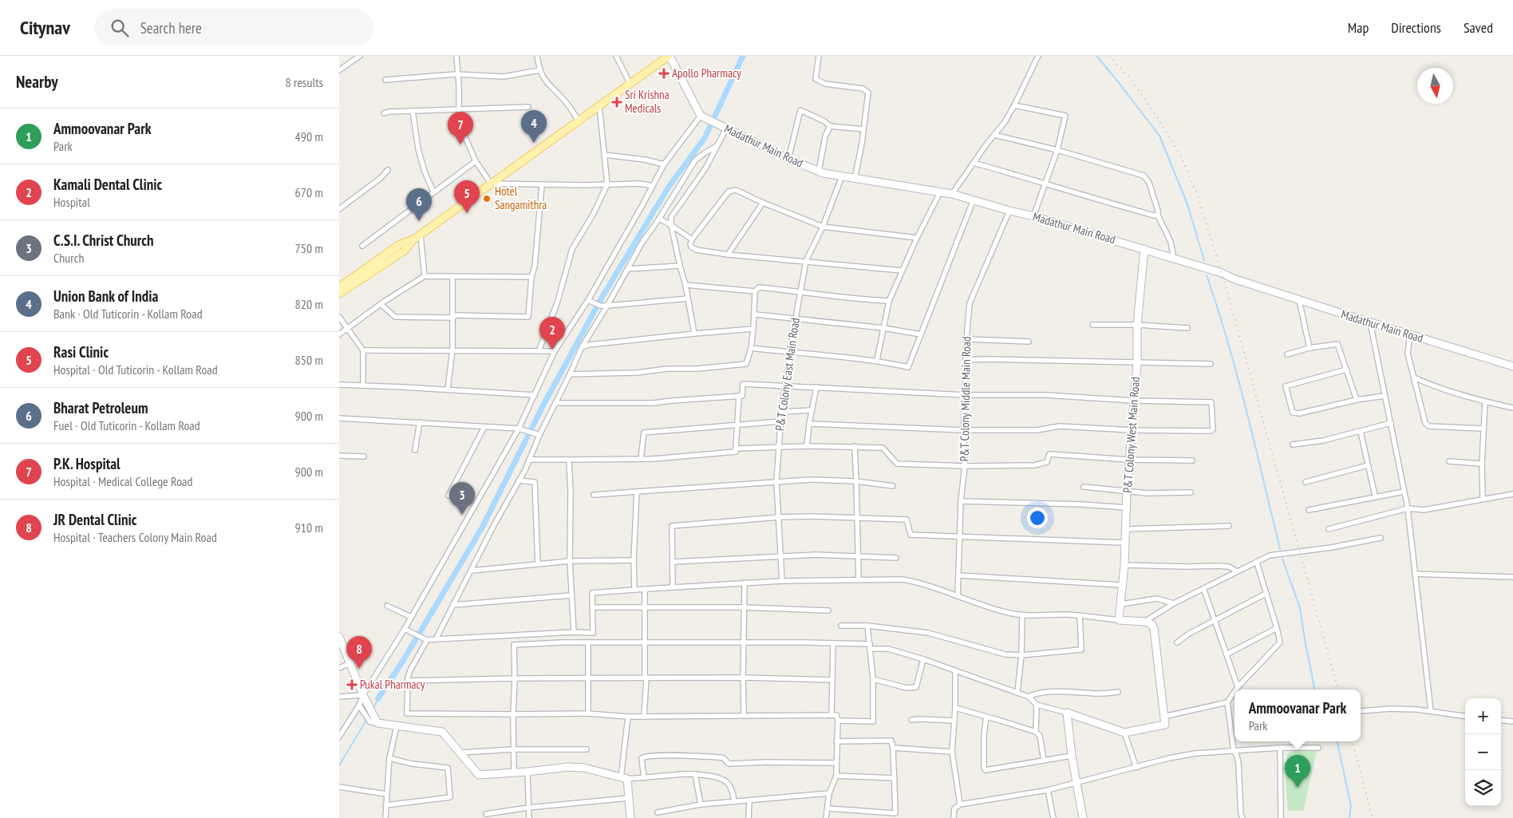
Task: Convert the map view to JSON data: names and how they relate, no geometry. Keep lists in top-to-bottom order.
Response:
{
  "streets": {
    "street": [
      "Madathur Main Road",
      "P&T Colony East Main Road",
      "P&T Colony Middle Main Road",
      "P&T Colony West Main Road"
    ]
  },
  "crossings": [
    ["Madathur Main Road", "P&T Colony East Main Road"],
    ["Madathur Main Road", "P&T Colony Middle Main Road"],
    ["Madathur Main Road", "P&T Colony West Main Road"]
  ],
  "places": {
    "health": ["Apollo Pharmacy", "Sri Krishna Medicals", "Pukal Pharmacy"],
    "other": ["Hotel Sangamithra"]
  },
  "north": "bottom",
  "page": {
    "header": "Citynav",
    "search": "Search here",
    "nav": ["Map", "Directions", "Saved"],
    "heading": ["Nearby", "8 results"],
    "list": [
      {
        "mark": "1",
        "name": "Ammoovanar Park",
        "note": "Park",
        "value": "490 m"
      },
      {
        "mark": "2",
        "name": "Kamali Dental Clinic",
        "note": "Hospital",
        "value": "670 m"
      },
      {
        "mark": "3",
        "name": "C.S.I. Christ Church",
        "note": "Church",
        "value": "750 m"
      },
      {
        "mark": "4",
        "name": "Union Bank of India",
        "note": "Bank · Old Tuticorin - Kollam Road",
        "value": "820 m"
      },
      {
        "mark": "5",
        "name": "Rasi Clinic",
        "note": "Hospital · Old Tuticorin - Kollam Road",
        "value": "850 m"
      },
      {
        "mark": "6",
        "name": "Bharat Petroleum",
        "note": "Fuel · Old Tuticorin - Kollam Road",
        "value": "900 m"
      },
      {
        "mark": "7",
        "name": "P.K. Hospital",
        "note": "Hospital · Medical College Road",
        "value": "900 m"
      },
      {
        "mark": "8",
        "name": "JR Dental Clinic",
        "note": "Hospital · Teachers Colony Main Road",
        "value": "910 m"
      }
    ],
    "pins": [
      "4",
      "7",
      "5",
      "6",
      "2",
      "3",
      "8",
      "1"
    ],
    "popup": ["Ammoovanar Park", "Park"],
    "map_buttons": ["+", "−"]
  }
}
